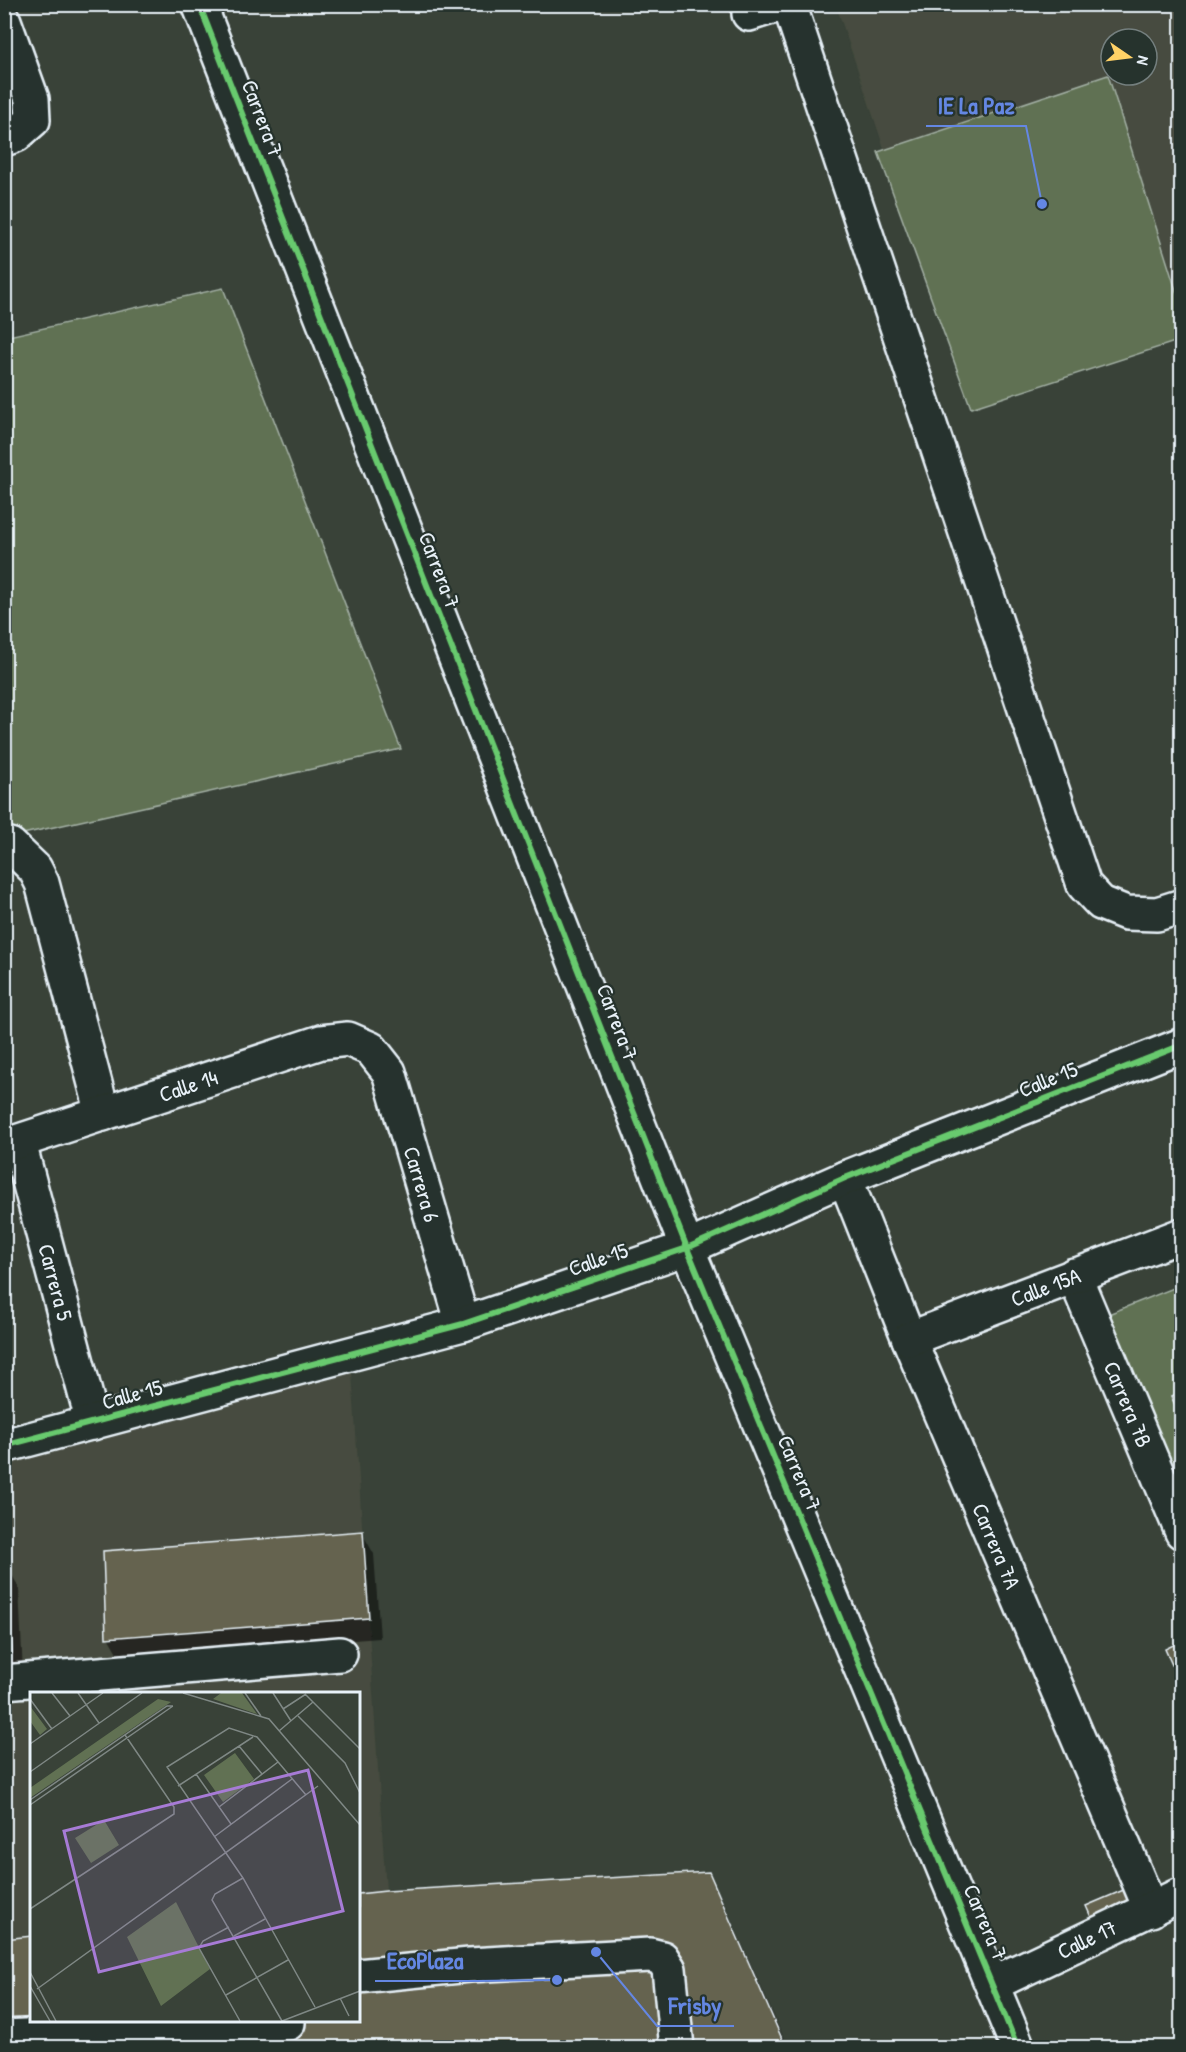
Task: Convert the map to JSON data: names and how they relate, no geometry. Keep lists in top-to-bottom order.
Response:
{
  "streets": {
    "street": [
      "Carrera 7",
      "Calle 15",
      "Calle 14",
      "Carrera 6",
      "Carrera 5",
      "Calle 15A",
      "Carrera 7B",
      "Carrera 7A",
      "Calle 17"
    ]
  },
  "crossings": [
    ["Carrera 7", "Calle 15"],
    ["Carrera 7", "Calle 17"],
    ["Calle 15", "Carrera 6"],
    ["Calle 15", "Carrera 5"],
    ["Calle 15", "Carrera 7A"],
    ["Calle 14", "Carrera 6"],
    ["Calle 14", "Carrera 5"],
    ["Calle 15A", "Carrera 7B"],
    ["Calle 15A", "Carrera 7A"],
    ["Carrera 7A", "Calle 17"]
  ],
  "places": ["IE La Paz", "Frisby", "EcoPlaza"],
  "north": "right"
}
